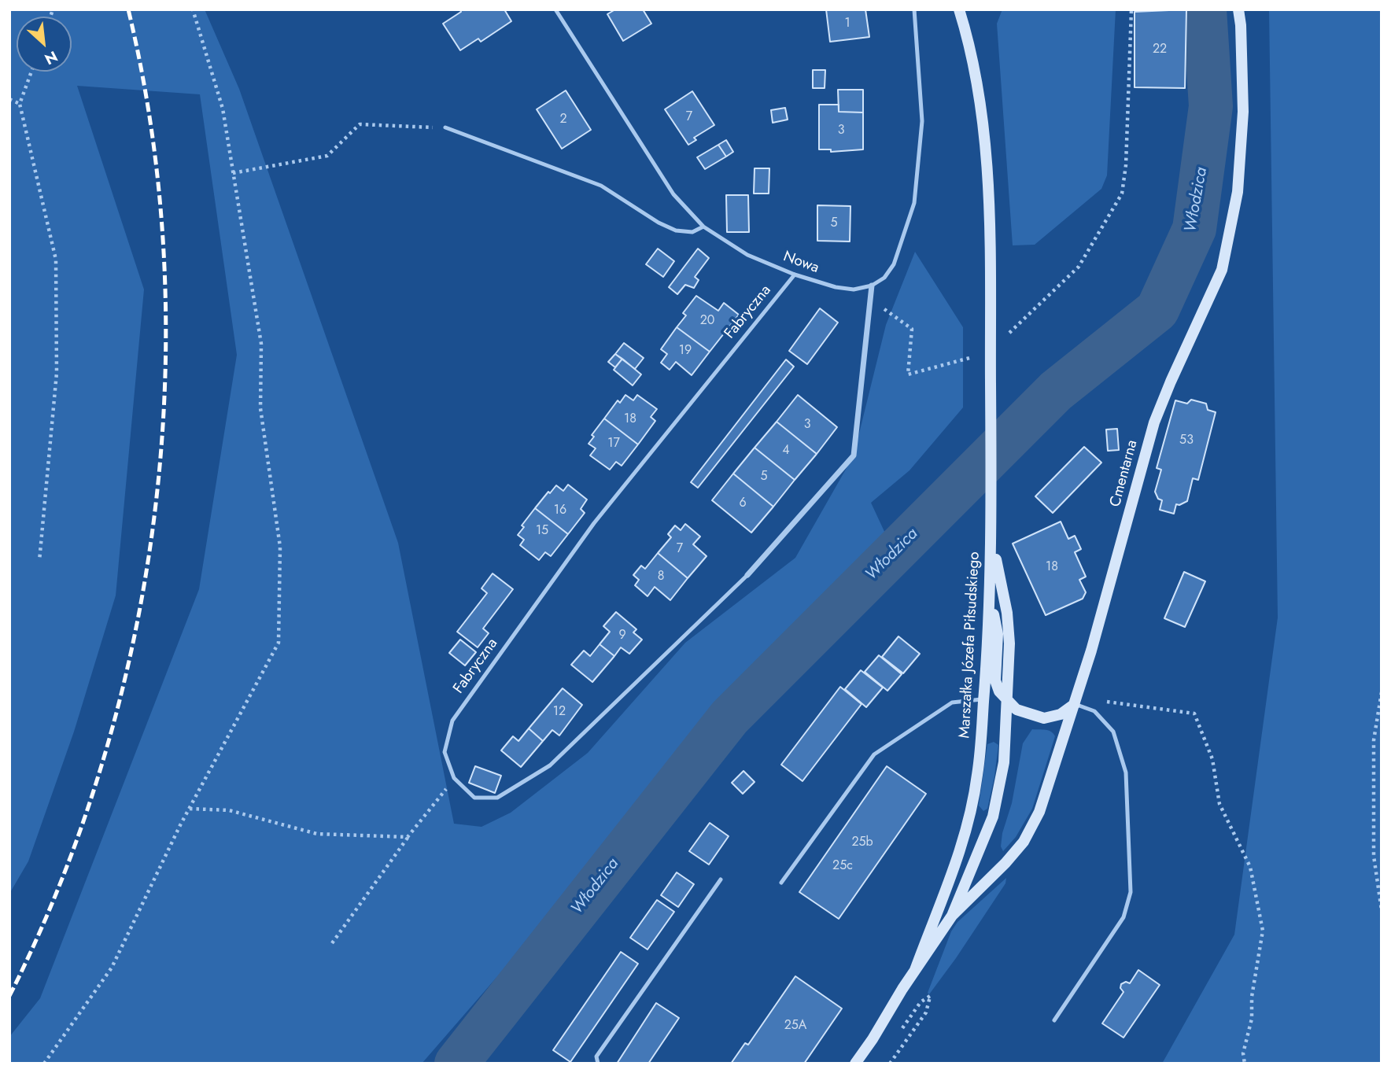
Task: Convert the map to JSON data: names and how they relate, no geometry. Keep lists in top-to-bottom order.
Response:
{
  "streets": {
    "street": ["Cmentarna", "Marszałka Józefa Piłsudskiego"],
    "lane": ["Nowa", "Fabryczna"]
  },
  "crossings": [
    ["Nowa", "Fabryczna"],
    ["Cmentarna", "Marszałka Józefa Piłsudskiego"]
  ],
  "water": ["Włodzica"],
  "house_numbers": [
    "1",
    "22",
    "7",
    "2",
    "3",
    "5",
    "20",
    "19",
    "18",
    "3",
    "53",
    "17",
    "4",
    "5",
    "6",
    "16",
    "15",
    "7",
    "18",
    "8",
    "9",
    "12",
    "25b",
    "25c",
    "25A"
  ],
  "north": "bottom right"
}
